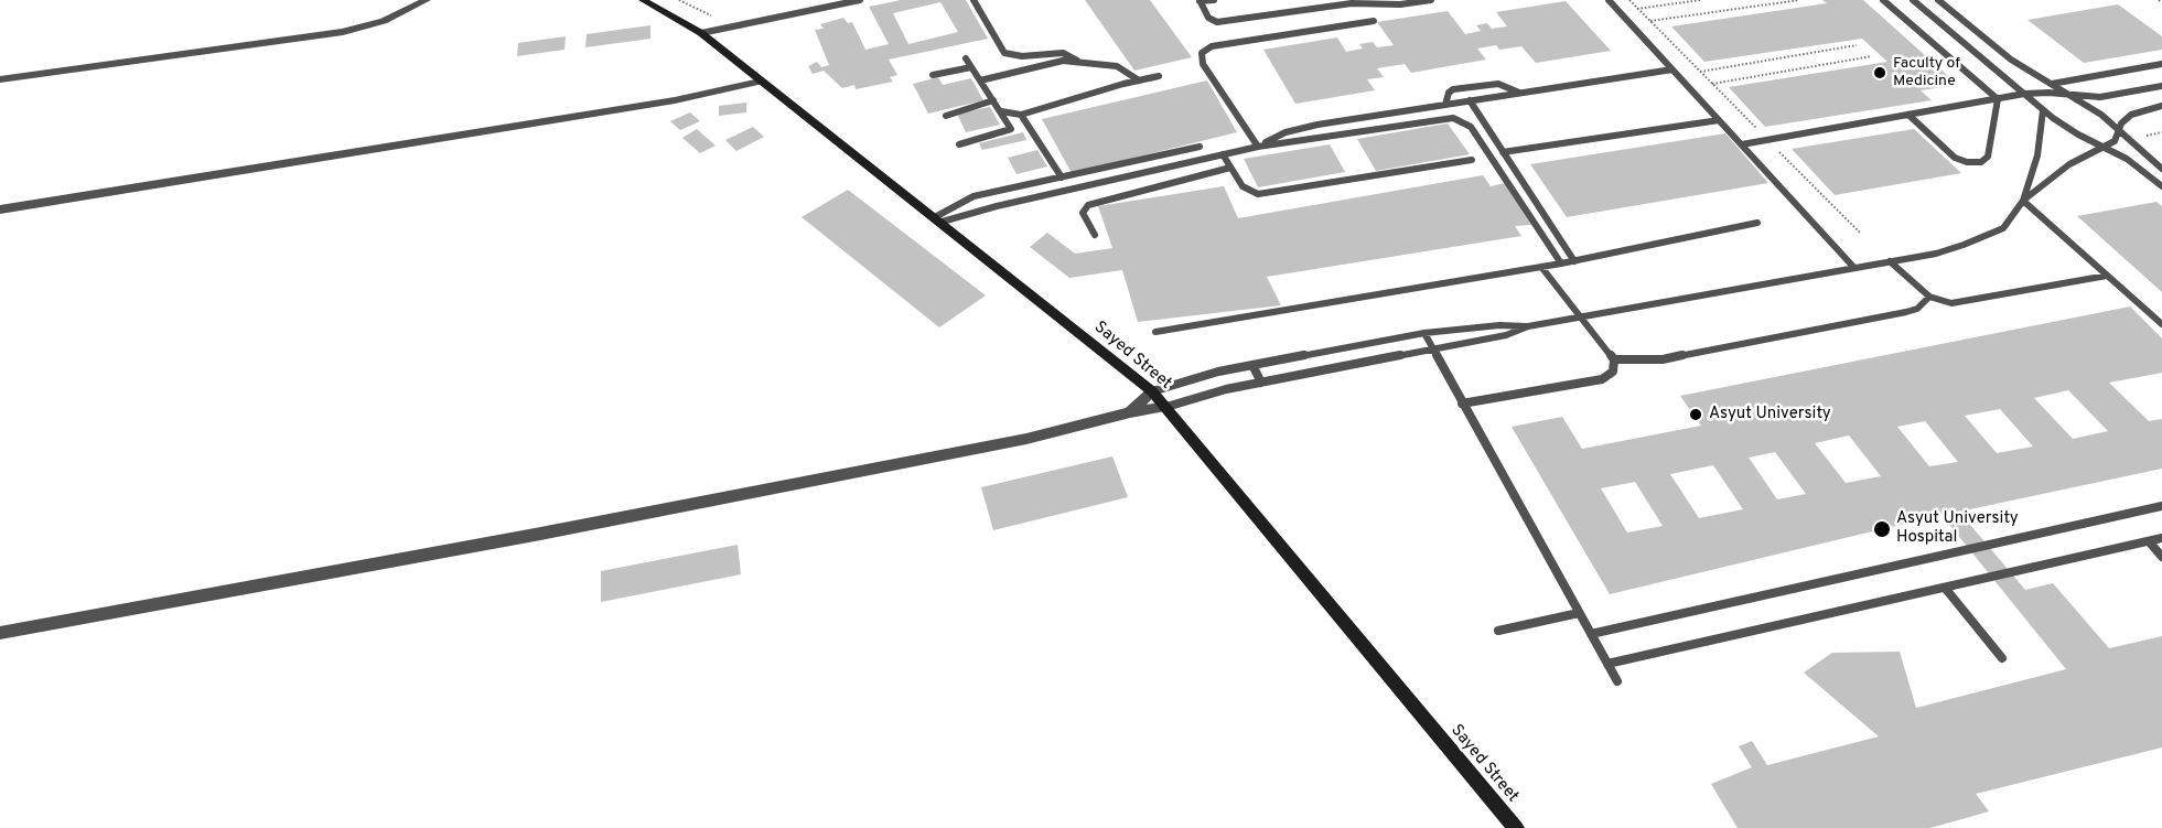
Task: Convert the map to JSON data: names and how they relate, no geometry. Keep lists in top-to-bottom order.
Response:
{
  "streets": {
    "main road": ["Sayed Street"]
  },
  "places": ["Faculty of Medicine", "Asyut University", "Asyut University Hospital"]
}
